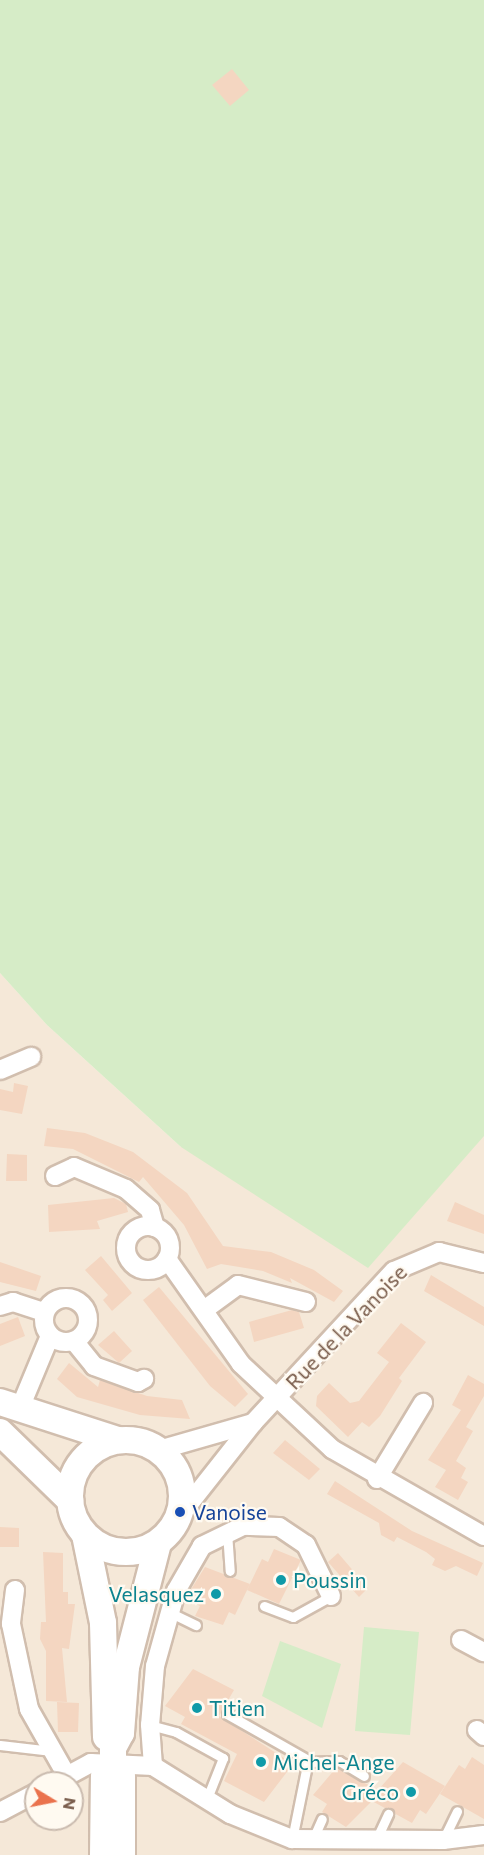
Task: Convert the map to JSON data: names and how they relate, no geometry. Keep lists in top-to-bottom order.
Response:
{
  "streets": {
    "street": ["Rue de la Vanoise"]
  },
  "places": [
    "Vanoise",
    "Poussin",
    "Velasquez",
    "Titien",
    "Michel-Ange",
    "Gréco"
  ],
  "north": "right"
}
